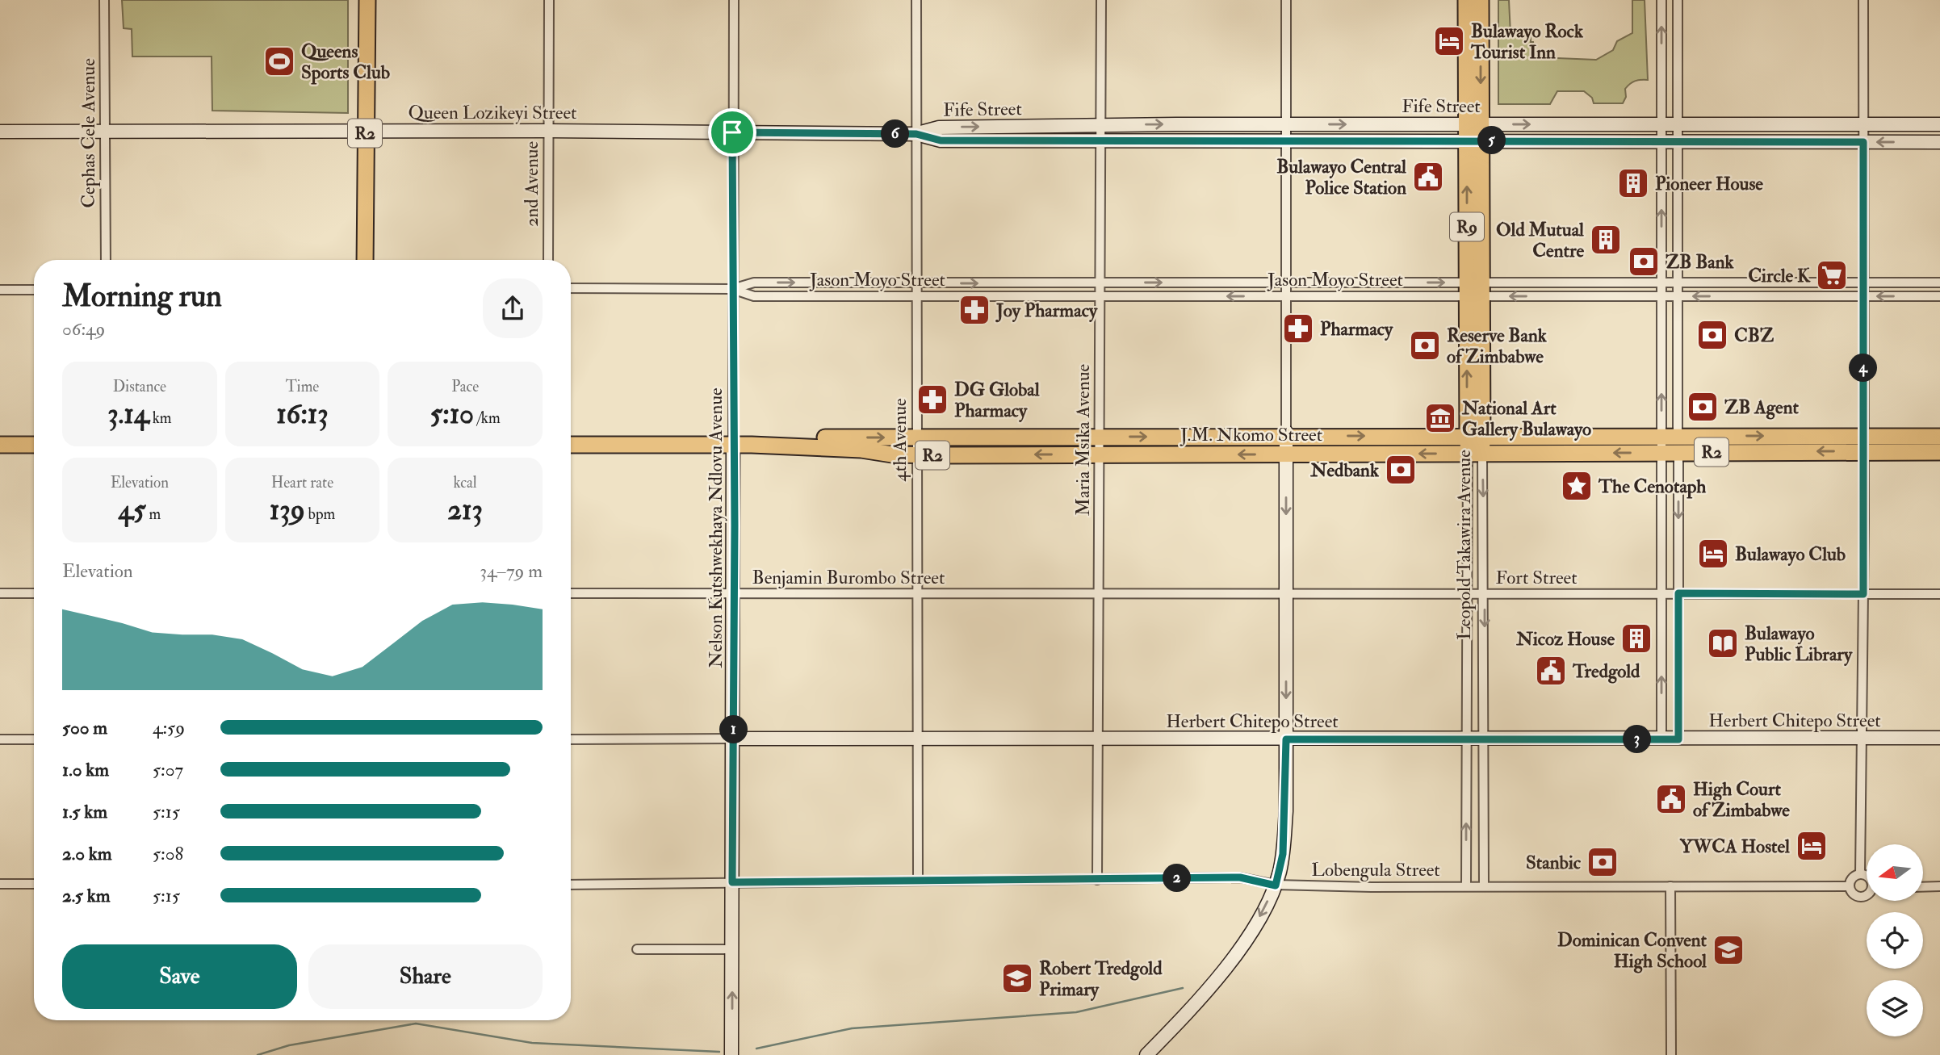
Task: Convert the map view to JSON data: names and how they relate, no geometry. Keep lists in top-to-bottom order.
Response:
{
  "streets": {
    "highway": [
      "R2",
      "R9",
      "J.M. Nkomo Street",
      "Leopold Takawira Avenue"
    ],
    "street": [
      "Fife Street",
      "Queen Lozikeyi Street",
      "Cephas Cele Avenue",
      "2nd Avenue",
      "Jason Moyo Street",
      "4th Avenue",
      "Maria Msika Avenue",
      "Nelson Kutshwekhaya Ndlovu Avenue",
      "Benjamin Burombo Street",
      "Fort Street",
      "Herbert Chitepo Street",
      "Lobengula Street"
    ]
  },
  "crossings": [
    ["Fife Street", "Queen Lozikeyi Street"],
    ["Fife Street", "4th Avenue"],
    ["Fife Street", "Maria Msika Avenue"],
    ["Fife Street", "Leopold Takawira Avenue"],
    ["Queen Lozikeyi Street", "Cephas Cele Avenue"],
    ["Queen Lozikeyi Street", "R2"],
    ["Queen Lozikeyi Street", "2nd Avenue"],
    ["Queen Lozikeyi Street", "4th Avenue"],
    ["Queen Lozikeyi Street", "Nelson Kutshwekhaya Ndlovu Avenue"],
    ["Jason Moyo Street", "4th Avenue"],
    ["Jason Moyo Street", "Maria Msika Avenue"],
    ["Jason Moyo Street", "Nelson Kutshwekhaya Ndlovu Avenue"],
    ["Jason Moyo Street", "Leopold Takawira Avenue"],
    ["J.M. Nkomo Street", "4th Avenue"],
    ["J.M. Nkomo Street", "Maria Msika Avenue"],
    ["J.M. Nkomo Street", "Nelson Kutshwekhaya Ndlovu Avenue"],
    ["J.M. Nkomo Street", "Leopold Takawira Avenue"],
    ["4th Avenue", "Benjamin Burombo Street"],
    ["4th Avenue", "Herbert Chitepo Street"],
    ["4th Avenue", "Lobengula Street"],
    ["Maria Msika Avenue", "Benjamin Burombo Street"],
    ["Maria Msika Avenue", "Fort Street"],
    ["Maria Msika Avenue", "Herbert Chitepo Street"],
    ["Maria Msika Avenue", "Lobengula Street"],
    ["Nelson Kutshwekhaya Ndlovu Avenue", "Benjamin Burombo Street"],
    ["Nelson Kutshwekhaya Ndlovu Avenue", "Herbert Chitepo Street"],
    ["Nelson Kutshwekhaya Ndlovu Avenue", "Lobengula Street"],
    ["Leopold Takawira Avenue", "Fort Street"],
    ["Leopold Takawira Avenue", "Herbert Chitepo Street"],
    ["Leopold Takawira Avenue", "Lobengula Street"],
    ["Benjamin Burombo Street", "Fort Street"]
  ],
  "places": {
    "hotel": ["Bulawayo Rock Tourist Inn", "Bulawayo Club", "YWCA Hostel"],
    "sports": ["Queens Sports Club"],
    "public building": ["Bulawayo Central Police Station", "Tredgold", "High Court of Zimbabwe"],
    "building": ["Pioneer House", "Old Mutual Centre", "Nicoz House"],
    "bank": [
      "ZB Bank",
      "CBZ",
      "Reserve Bank of Zimbabwe",
      "ZB Agent",
      "Nedbank",
      "Stanbic"
    ],
    "supermarket": ["Circle K"],
    "pharmacy": ["Joy Pharmacy", "Pharmacy", "DG Global Pharmacy"],
    "museum": ["National Art Gallery Bulawayo"],
    "place": ["The Cenotaph"],
    "library": ["Bulawayo Public Library"],
    "school or university": ["Dominican Convent High School", "Robert Tredgold Primary"]
  },
  "north": "left",
  "page": {
    "pins": [
      "6",
      "5",
      "4",
      "1",
      "3",
      "2"
    ],
    "heading": ["Morning run", "06:49"],
    "stats": [
      ["Distance", "3.14 km"],
      ["Time", "16:13"],
      ["Pace", "5:10 /km"],
      ["Elevation", "45 m"],
      ["Heart rate", "139 bpm"],
      ["kcal", "213"]
    ],
    "chart": ["Elevation", "34–79 m"],
    "list": [
      {
        "name": "500 m",
        "note": "4:59"
      },
      {
        "name": "1.0 km",
        "note": "5:07"
      },
      {
        "name": "1.5 km",
        "note": "5:15"
      },
      {
        "name": "2.0 km",
        "note": "5:08"
      },
      {
        "name": "2.5 km",
        "note": "5:15"
      }
    ],
    "buttons": ["Save", "Share"]
  }
}
